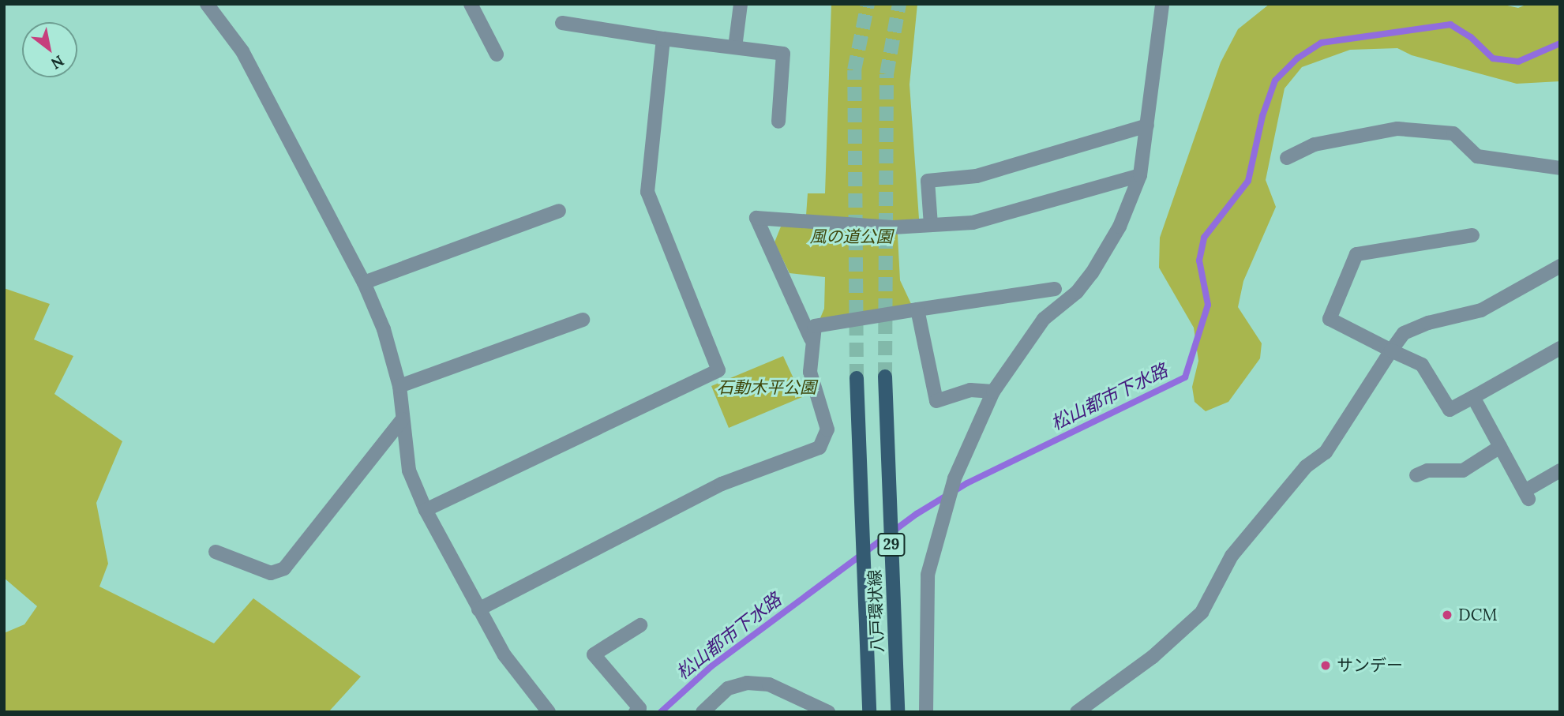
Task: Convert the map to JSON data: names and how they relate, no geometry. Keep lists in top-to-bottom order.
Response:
{
  "streets": {
    "main road": ["29", "八戸環状線"]
  },
  "water": ["松山都市下水路"],
  "parks": ["風の道公園", "石動木平公園"],
  "places": ["DCM", "サンデー"],
  "north": "bottom right"
}
